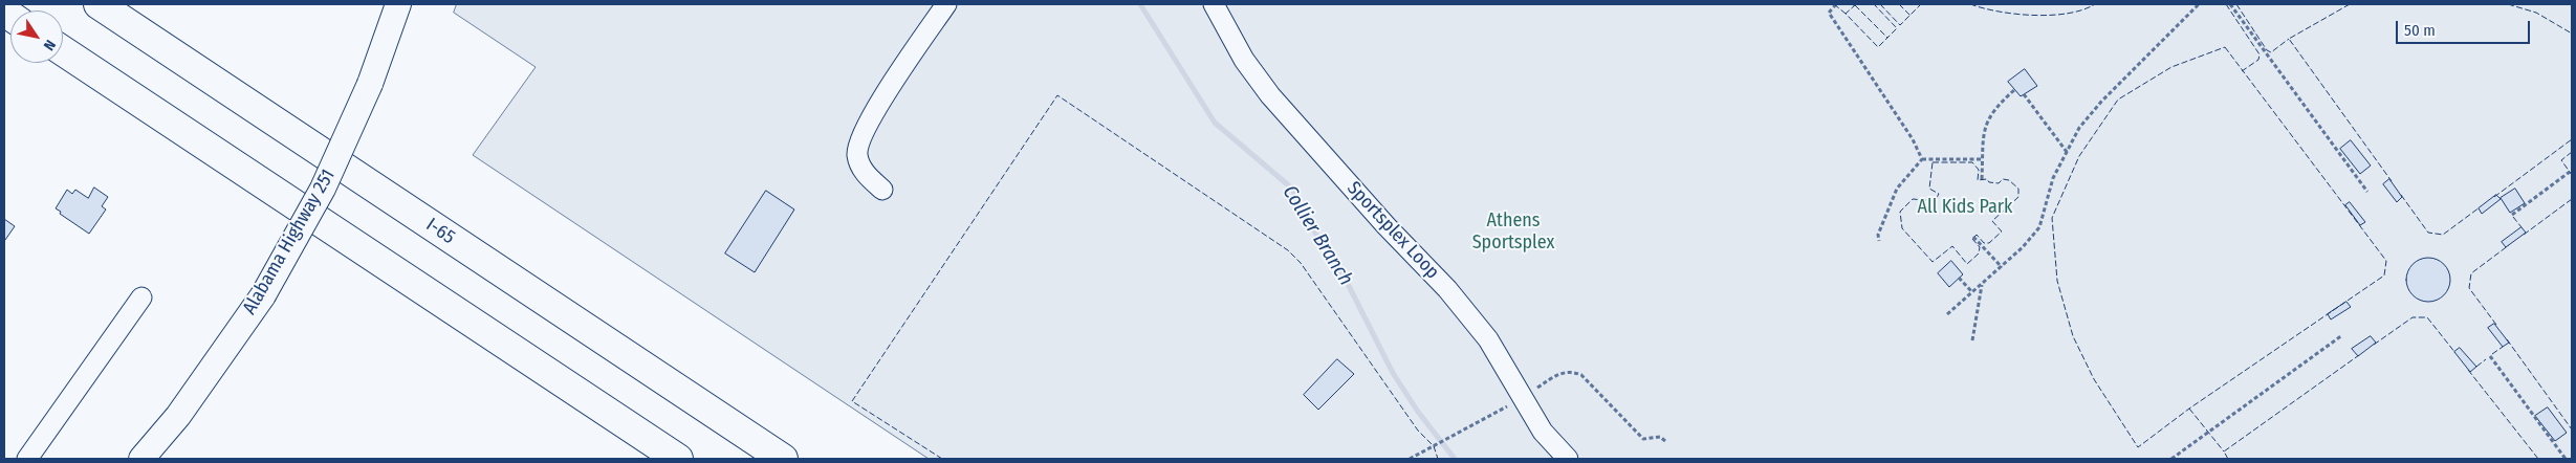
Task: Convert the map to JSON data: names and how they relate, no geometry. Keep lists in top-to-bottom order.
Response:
{
  "streets": {
    "highway": ["I-65"],
    "main road": ["Alabama Highway 251"],
    "street": ["Sportsplex Loop"]
  },
  "water": ["Collier Branch"],
  "parks": ["All Kids Park", "Athens Sportsplex"],
  "scale_bar": "50 m",
  "north": "bottom right"
}
